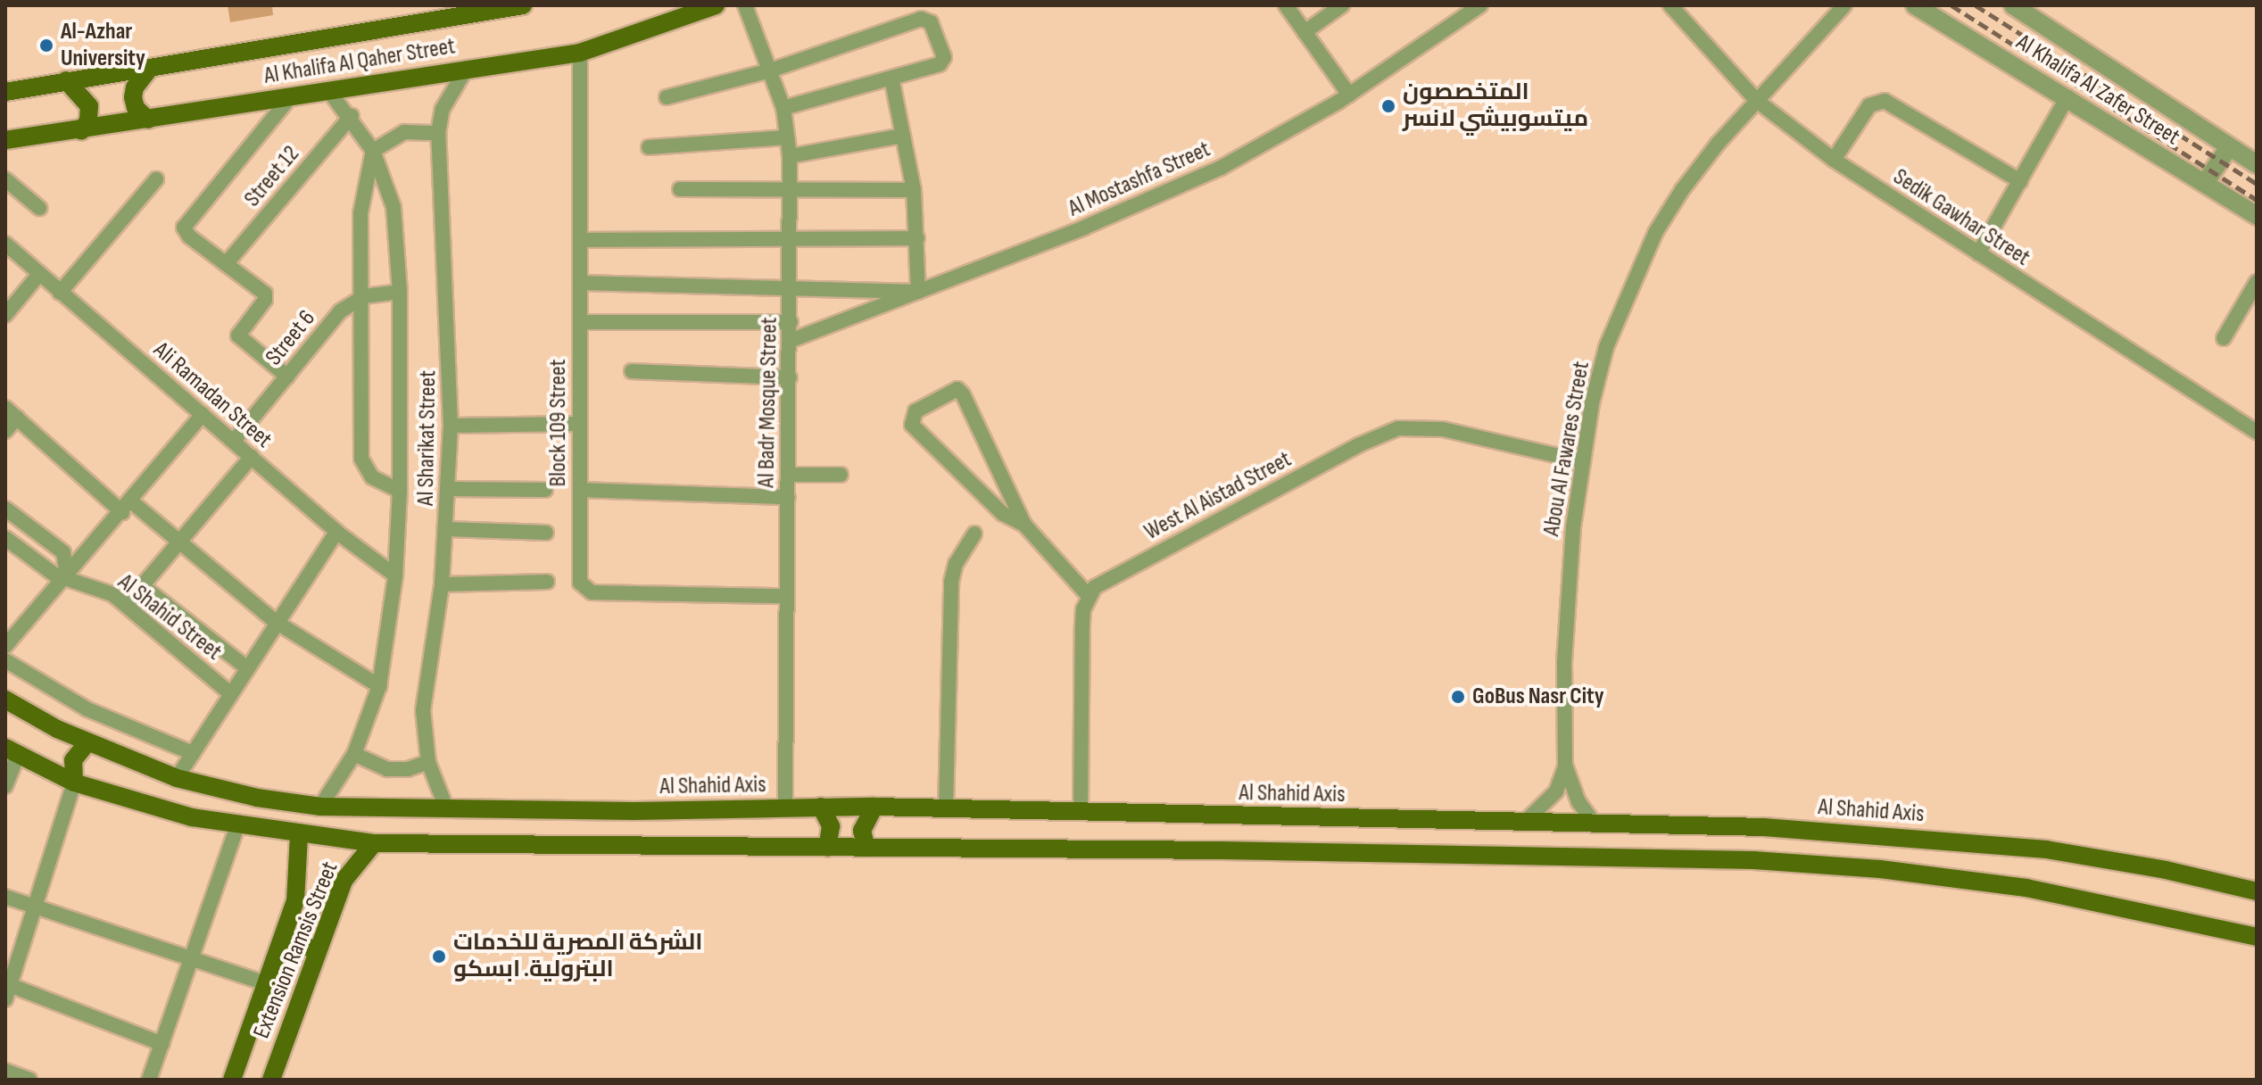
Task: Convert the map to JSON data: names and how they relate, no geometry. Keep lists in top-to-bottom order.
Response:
{
  "streets": {
    "main road": ["Al Khalifa Al Qaher Street", "Al Shahid Axis", "Extension Ramsis Street"],
    "street": [
      "Al Khalifa Al Zafer Street",
      "Street 12",
      "Al Mostashfa Street",
      "Sedik Gawhar Street",
      "Street 6",
      "Ali Ramadan Street",
      "Al Badr Mosque Street",
      "Block 109 Street",
      "Al Sharikat Street",
      "Abou Al Fawares Street",
      "West Al Aistad Street",
      "Al Shahid Street"
    ]
  },
  "crossings": [
    ["Al Khalifa Al Qaher Street", "Block 109 Street"],
    ["Al Khalifa Al Qaher Street", "Al Sharikat Street"],
    ["Street 12", "Al Sharikat Street"],
    ["Al Mostashfa Street", "Al Badr Mosque Street"],
    ["Sedik Gawhar Street", "Abou Al Fawares Street"],
    ["Street 6", "Ali Ramadan Street"],
    ["Ali Ramadan Street", "Al Sharikat Street"],
    ["Al Badr Mosque Street", "Block 109 Street"],
    ["Al Badr Mosque Street", "Al Shahid Axis"],
    ["Al Sharikat Street", "Al Shahid Axis"],
    ["Abou Al Fawares Street", "West Al Aistad Street"],
    ["Abou Al Fawares Street", "Al Shahid Axis"]
  ],
  "places": [
    "Al-Azhar University",
    "المتخصصون ميتسوبيشي لانسر",
    "GoBus Nasr City",
    "الشركة المصرية للخدمات البترولية. ابسكو"
  ]
}
